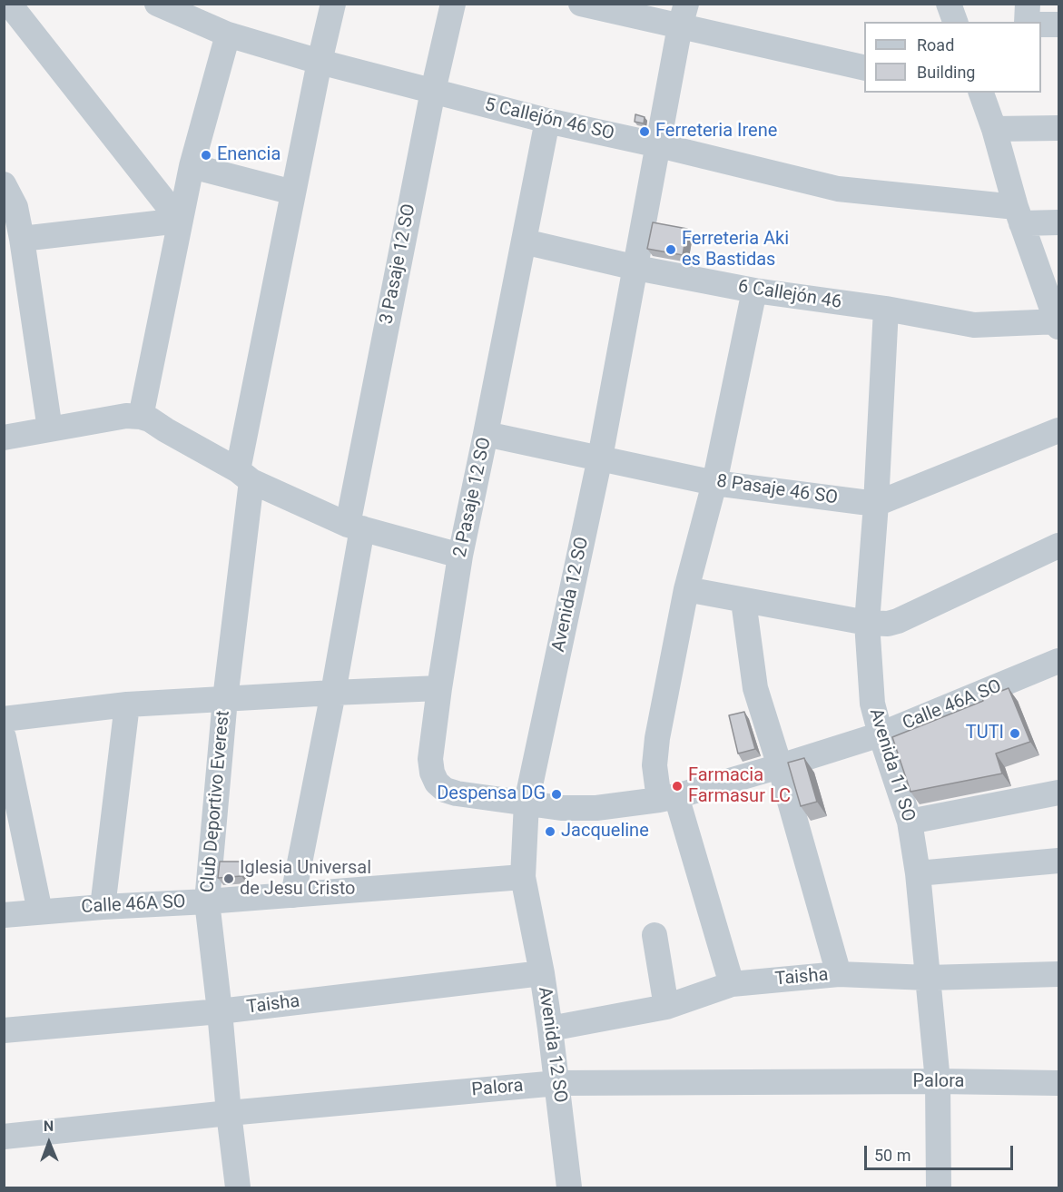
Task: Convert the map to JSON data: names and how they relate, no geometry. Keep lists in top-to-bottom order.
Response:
{
  "streets": {
    "street": [
      "5 Callejón 46 SO",
      "3 Pasaje 12 SO",
      "6 Callejón 46",
      "8 Pasaje 46 SO",
      "2 Pasaje 12 SO",
      "Avenida 12 SO",
      "Calle 46A SO",
      "Avenida 11 SO",
      "Club Deportivo Everest",
      "Taisha",
      "Palora"
    ]
  },
  "crossings": [
    ["5 Callejón 46 SO", "3 Pasaje 12 SO"],
    ["5 Callejón 46 SO", "2 Pasaje 12 SO"],
    ["5 Callejón 46 SO", "Avenida 12 SO"],
    ["5 Callejón 46 SO", "Club Deportivo Everest"],
    ["3 Pasaje 12 SO", "Calle 46A SO"],
    ["6 Callejón 46", "2 Pasaje 12 SO"],
    ["6 Callejón 46", "Avenida 12 SO"],
    ["6 Callejón 46", "Avenida 11 SO"],
    ["8 Pasaje 46 SO", "2 Pasaje 12 SO"],
    ["8 Pasaje 46 SO", "Avenida 12 SO"],
    ["8 Pasaje 46 SO", "Avenida 11 SO"],
    ["2 Pasaje 12 SO", "Avenida 12 SO"],
    ["2 Pasaje 12 SO", "Calle 46A SO"],
    ["Avenida 12 SO", "Calle 46A SO"],
    ["Avenida 12 SO", "Taisha"],
    ["Avenida 12 SO", "Palora"],
    ["Calle 46A SO", "Avenida 11 SO"],
    ["Calle 46A SO", "Club Deportivo Everest"],
    ["Avenida 11 SO", "Taisha"],
    ["Avenida 11 SO", "Palora"],
    ["Club Deportivo Everest", "Taisha"],
    ["Club Deportivo Everest", "Palora"]
  ],
  "places": [
    "Ferreteria Irene",
    "Enencia",
    "Ferreteria Aki es Bastidas",
    "TUTI",
    "Farmacia Farmasur LC",
    "Despensa DG",
    "Jacqueline",
    "Iglesia Universal de Jesu Cristo"
  ],
  "legend": ["Road", "Building"],
  "scale_bar": "50 m",
  "north": "top"
}
